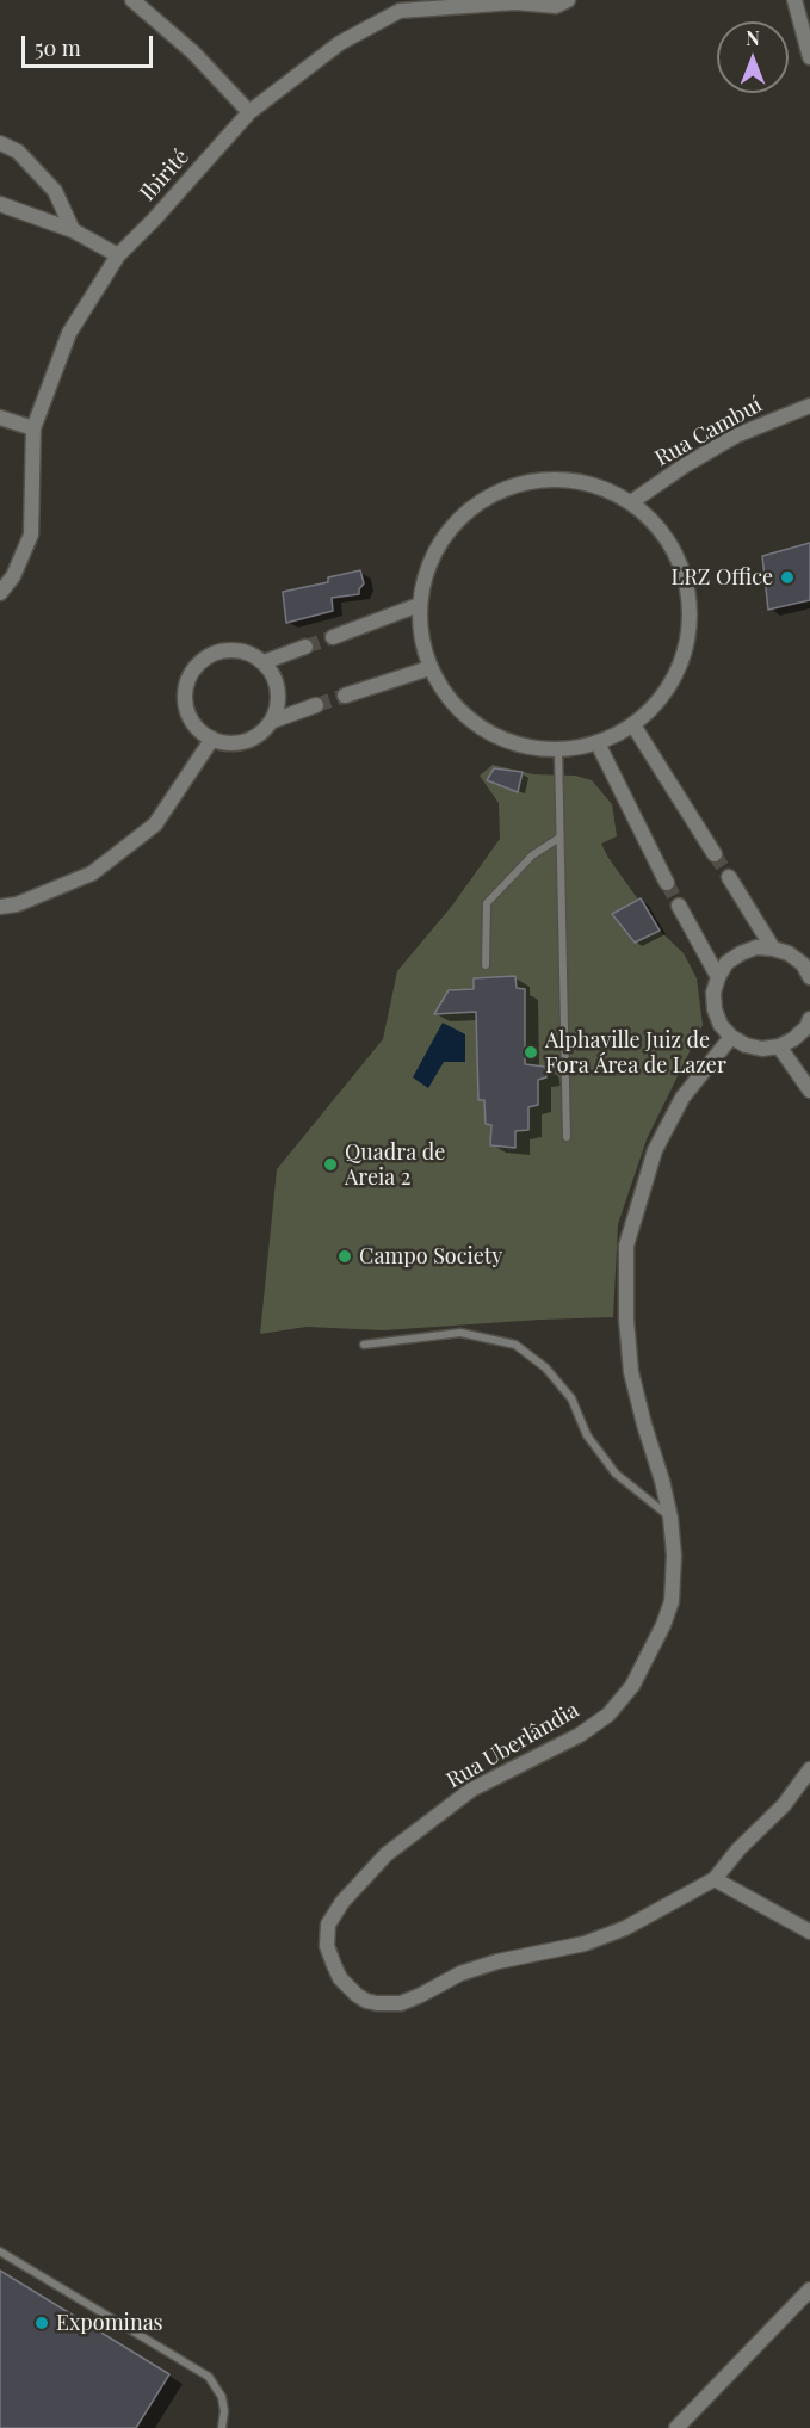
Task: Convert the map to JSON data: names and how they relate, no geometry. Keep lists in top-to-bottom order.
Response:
{
  "streets": {
    "street": ["Ibirité", "Rua Cambuí", "Rua Uberlândia"]
  },
  "places": [
    "LRZ Office",
    "Alphaville Juiz de Fora Área de Lazer",
    "Quadra de Areia 2",
    "Campo Society",
    "Expominas"
  ],
  "scale_bar": "50 m",
  "north": "top"
}
